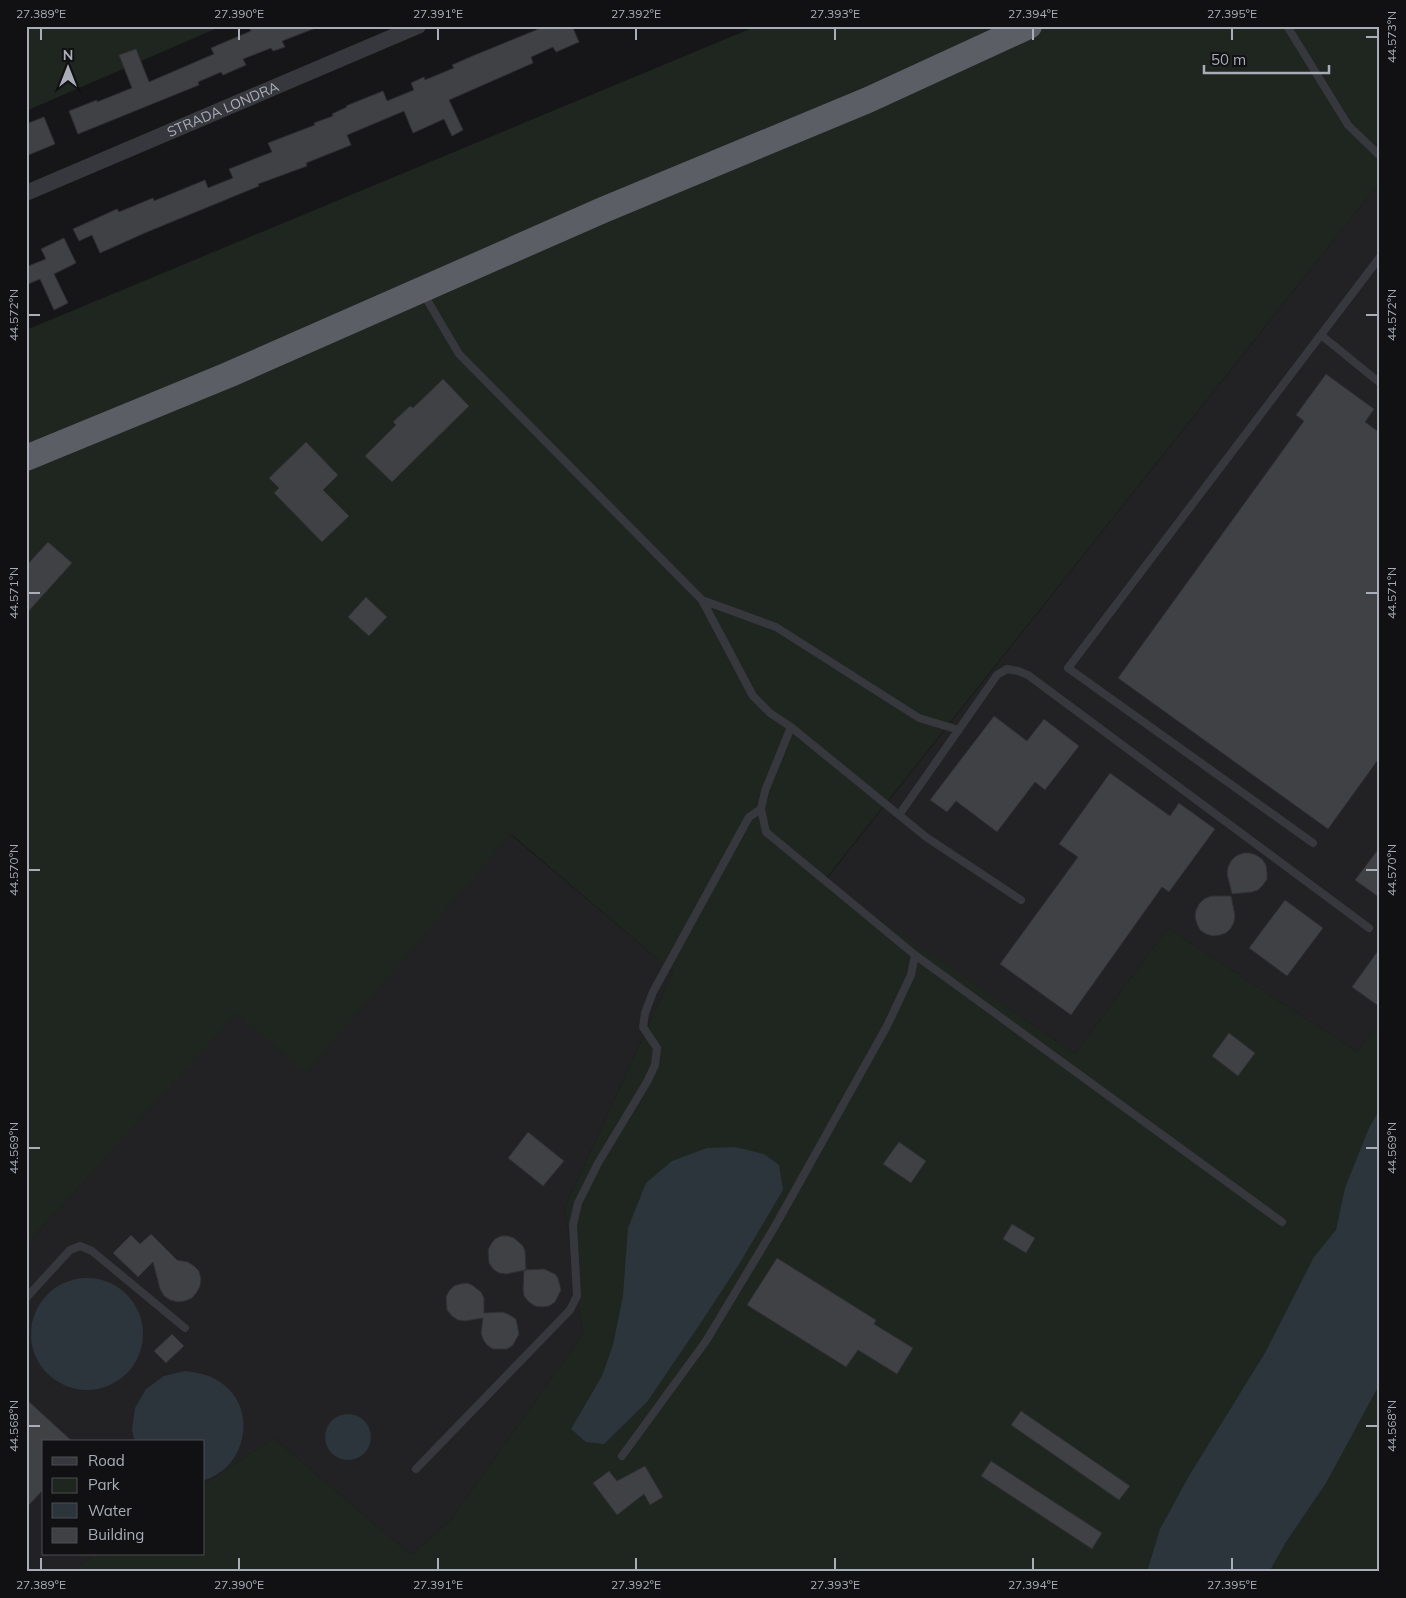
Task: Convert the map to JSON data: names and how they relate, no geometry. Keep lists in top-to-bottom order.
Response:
{
  "streets": {
    "street": ["STRADA LONDRA"]
  },
  "legend": [
    "Road",
    "Park",
    "Water",
    "Building"
  ],
  "scale_bar": "50 m",
  "north": "top",
  "coordinates": [
    "27.389°E",
    "27.390°E",
    "27.391°E",
    "27.392°E",
    "27.393°E",
    "27.394°E",
    "27.395°E",
    "44.573°N",
    "44.572°N",
    "44.571°N",
    "44.570°N",
    "44.569°N",
    "44.568°N"
  ]
}
